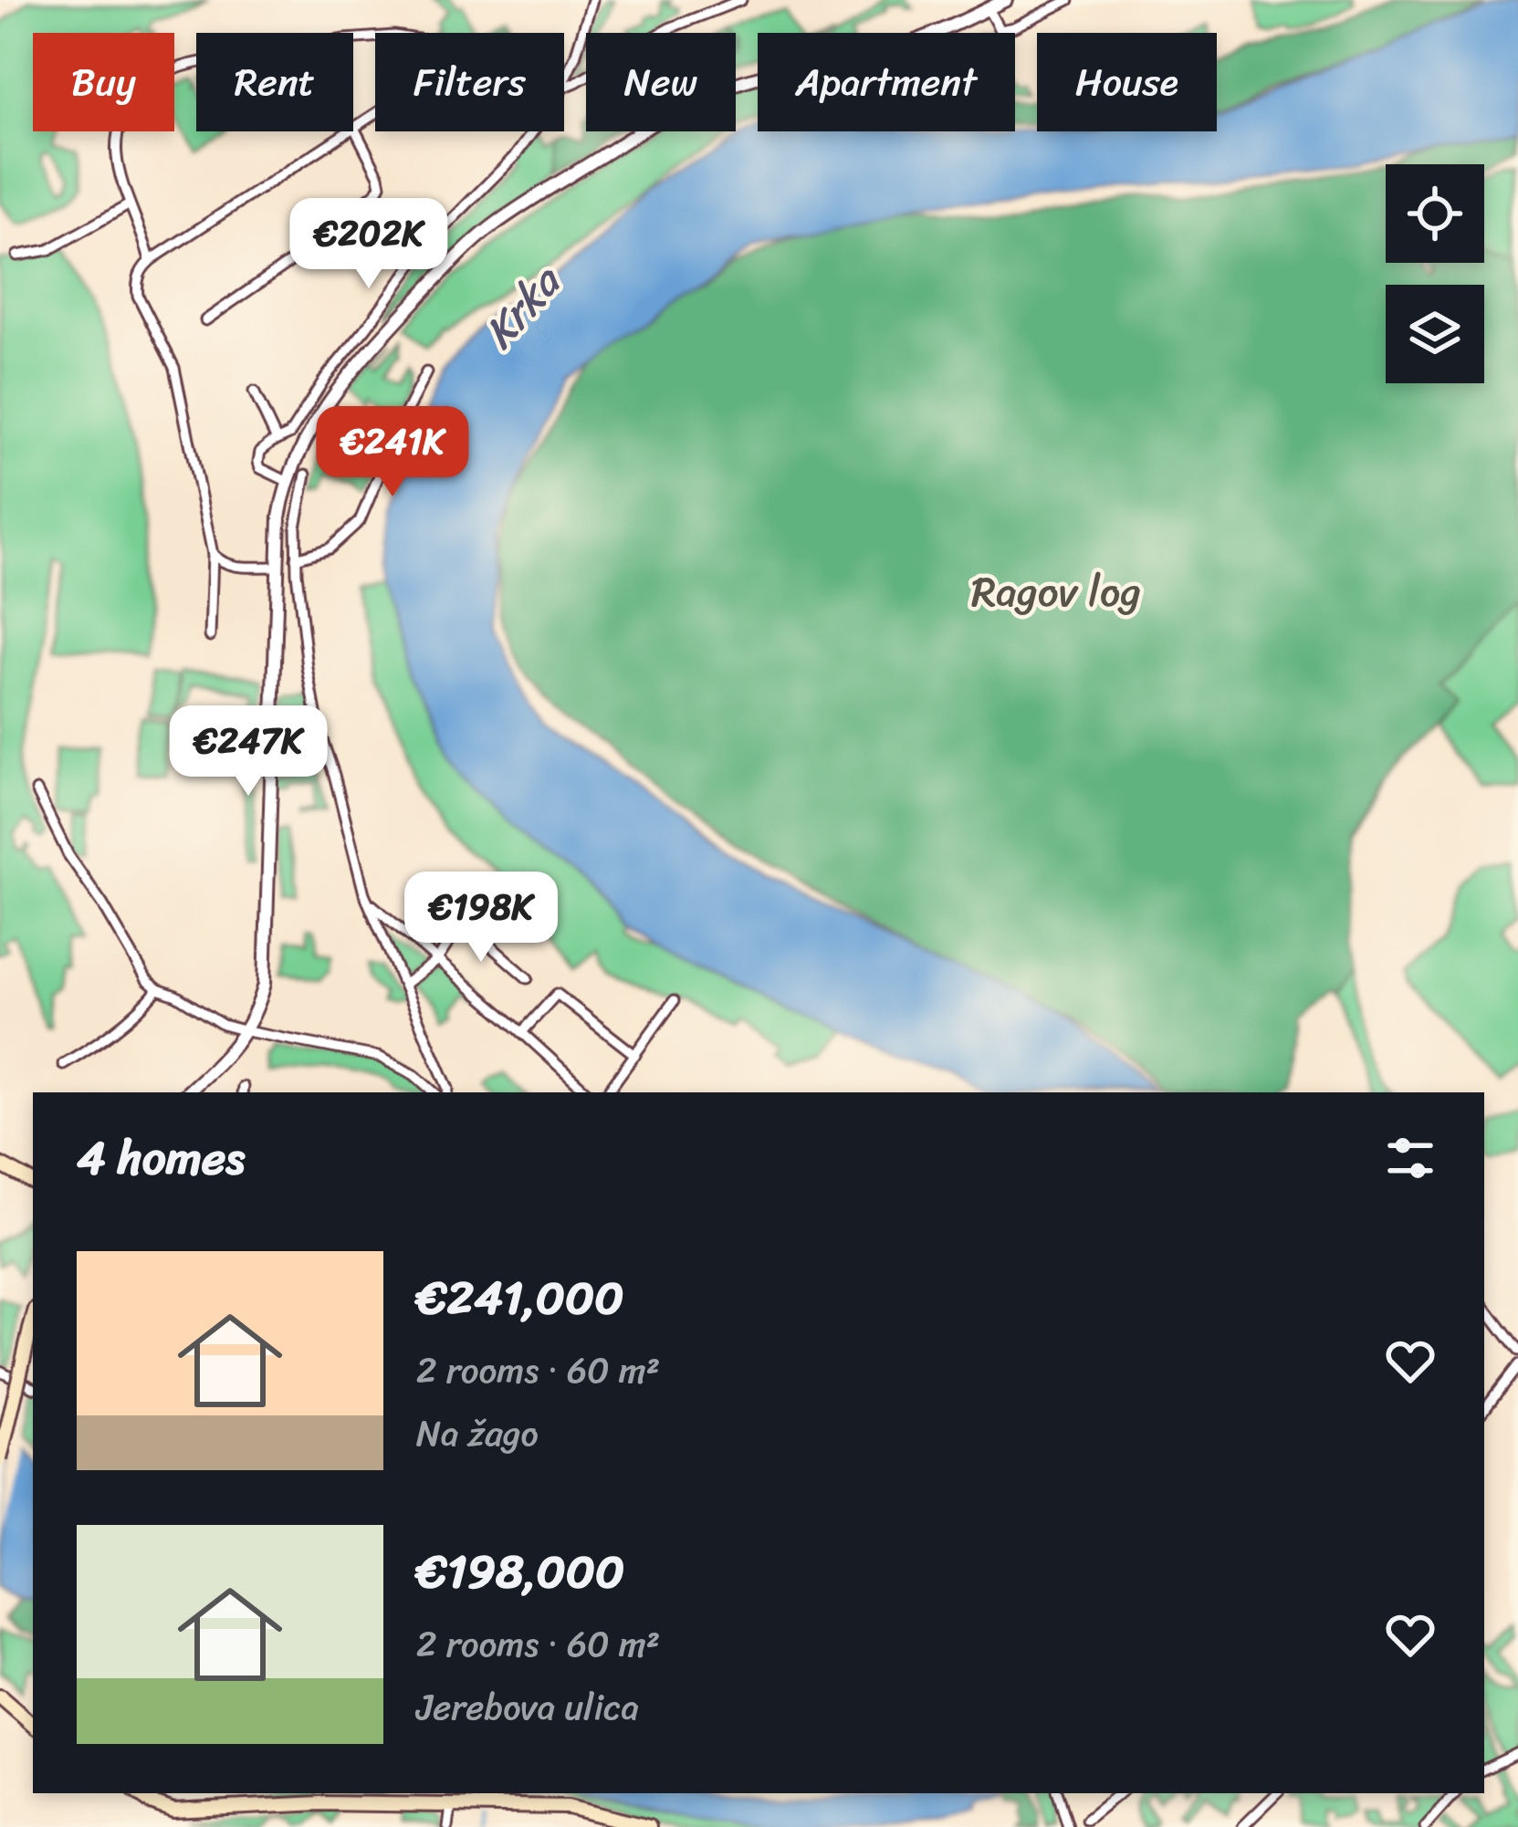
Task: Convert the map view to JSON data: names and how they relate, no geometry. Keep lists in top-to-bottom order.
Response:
{
  "water": ["Krka"],
  "parks": ["Ragov log"],
  "page": {
    "chip": [
      "Buy",
      "Rent",
      "Filters",
      "New",
      "Apartment",
      "House"
    ],
    "price": [
      "€202K",
      "€241K",
      "€247K",
      "€198K"
    ],
    "heading": "4 homes",
    "list": [
      {
        "name": "€241,000",
        "note": "2 rooms · 60 m² · Na žago"
      },
      {
        "name": "€198,000",
        "note": "2 rooms · 60 m² · Jerebova ulica"
      }
    ]
  }
}
